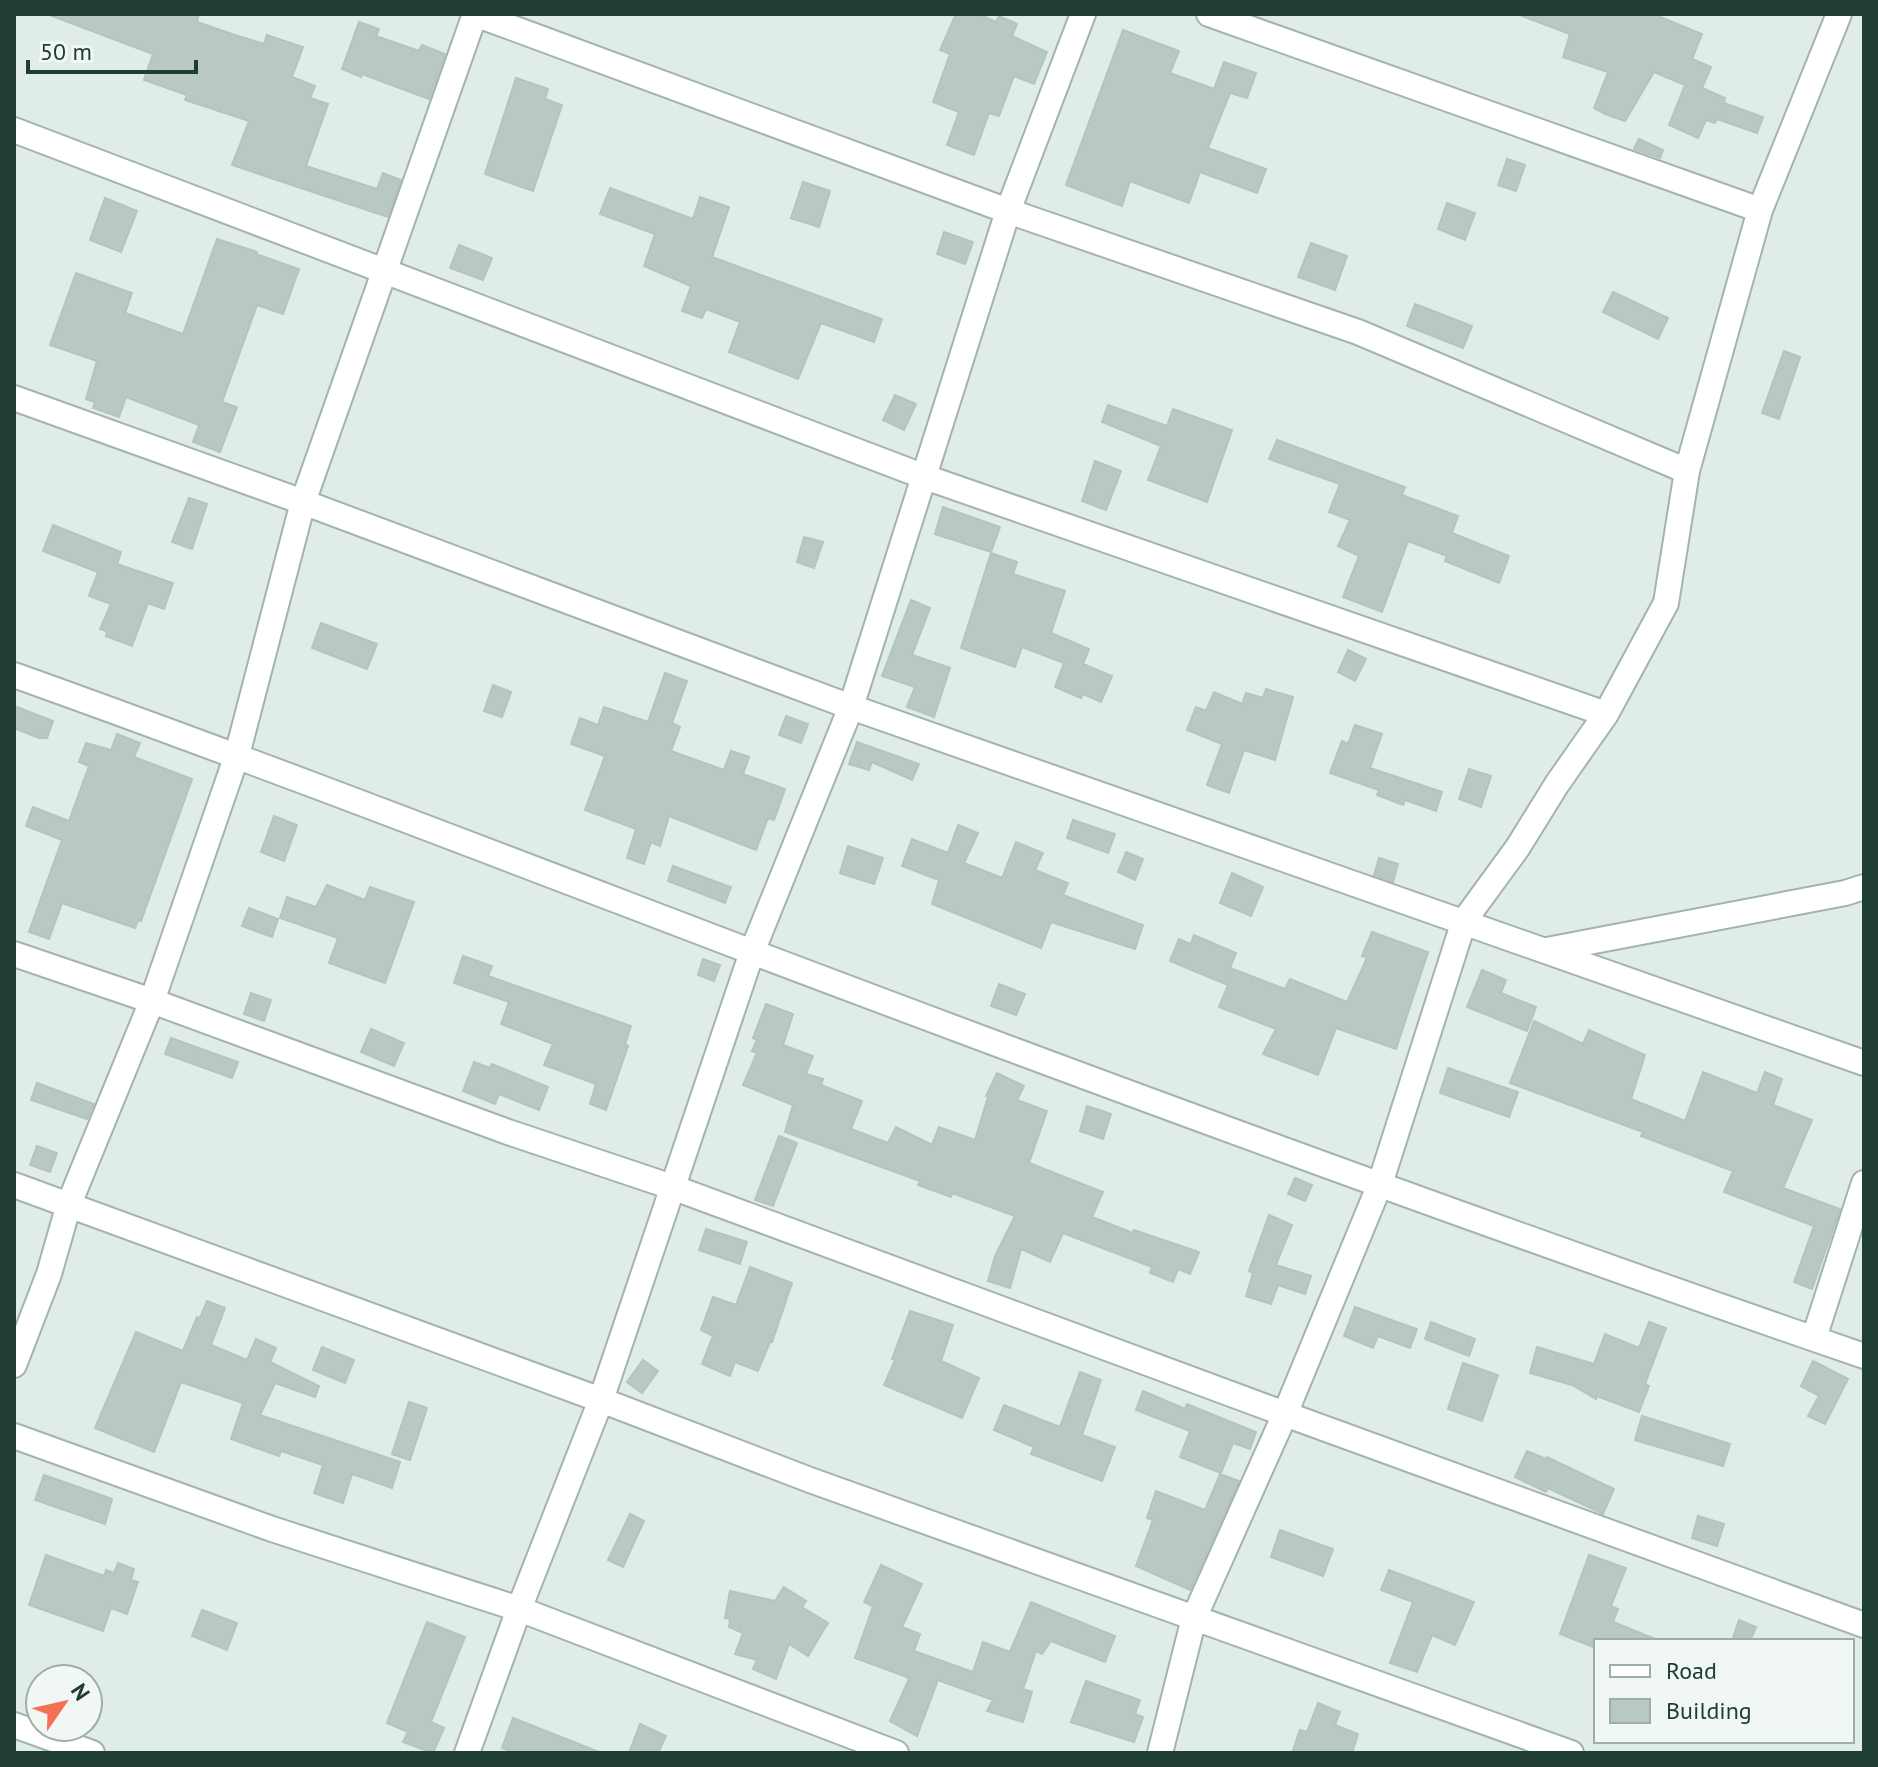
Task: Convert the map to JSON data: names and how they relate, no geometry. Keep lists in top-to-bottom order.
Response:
{
  "legend": ["Road", "Building"],
  "scale_bar": "50 m",
  "north": "top right"
}
